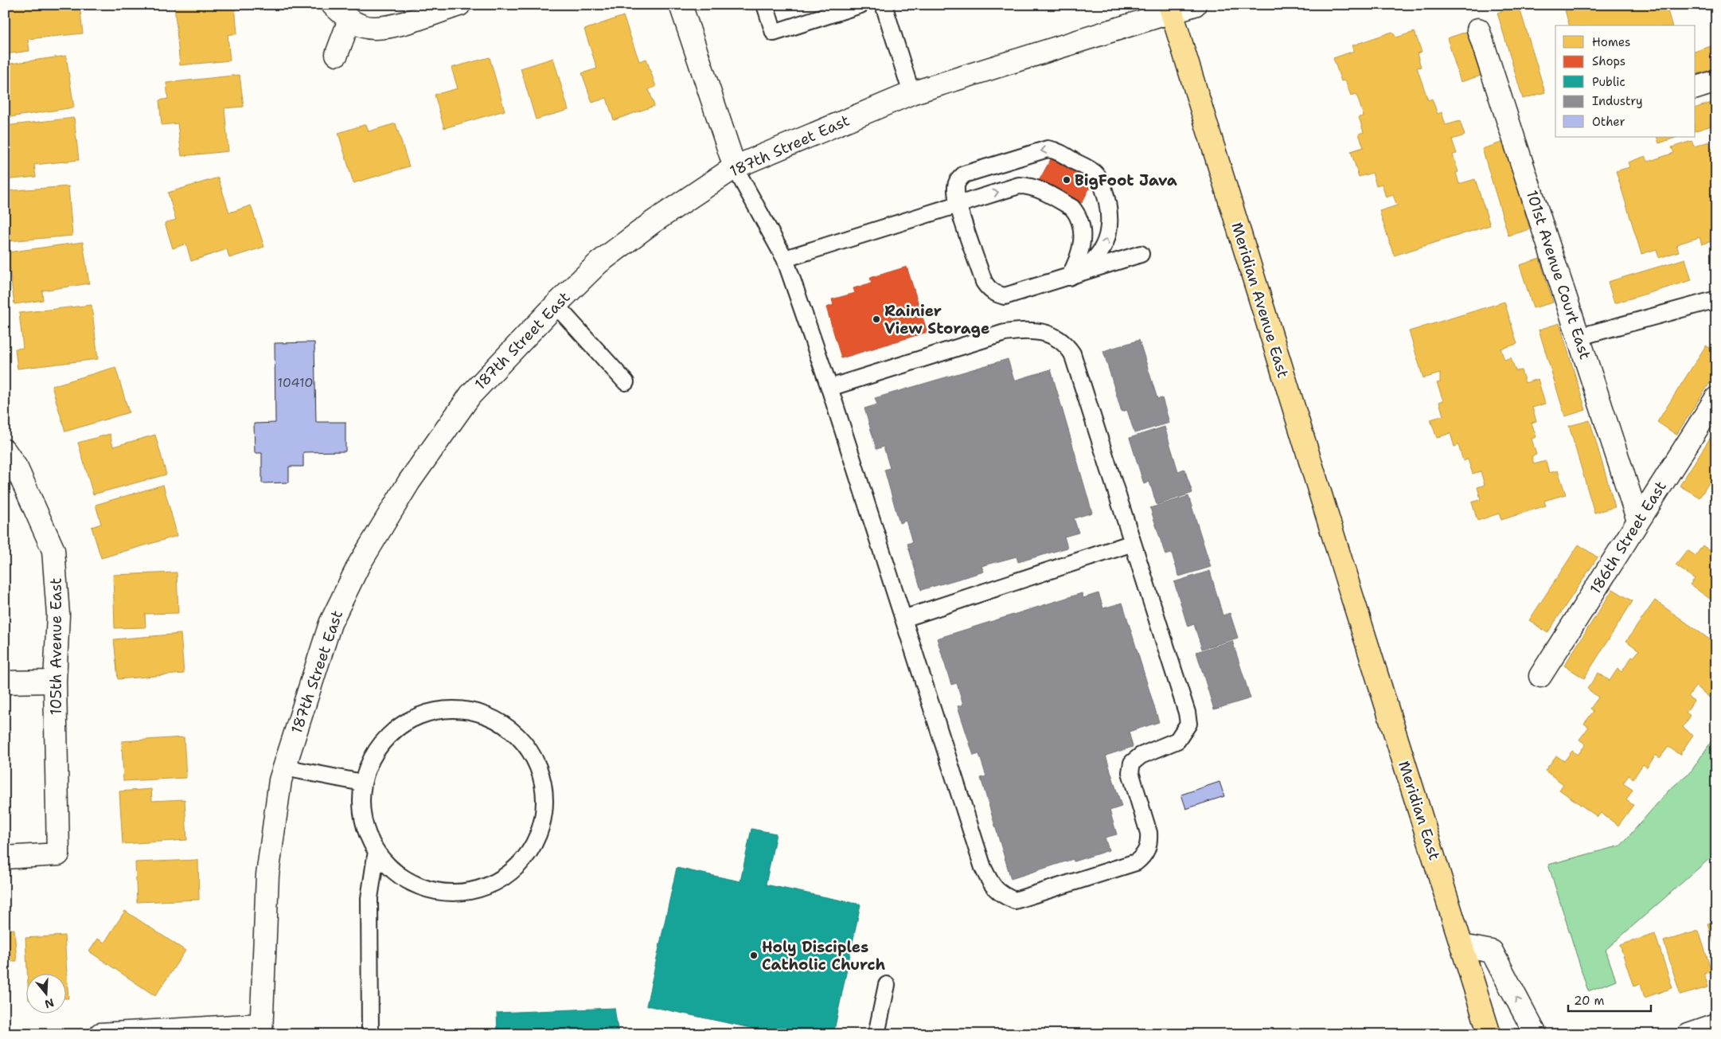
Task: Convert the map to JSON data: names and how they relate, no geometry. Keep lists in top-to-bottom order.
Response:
{
  "streets": {
    "main road": ["Meridian Avenue East", "Meridian East"],
    "street": [
      "187th Street East",
      "101st Avenue Court East",
      "186th Street East",
      "105th Avenue East"
    ]
  },
  "crossings": [
    ["187th Street East", "Meridian Avenue East"],
    ["101st Avenue Court East", "186th Street East"],
    ["Meridian Avenue East", "Meridian East"]
  ],
  "places": ["BigFoot Java", "Rainier View Storage", "Holy Disciples Catholic Church"],
  "house_numbers": ["10410"],
  "legend": [
    "Homes",
    "Shops",
    "Public",
    "Industry",
    "Other"
  ],
  "scale_bar": "20 m",
  "north": "bottom"
}
